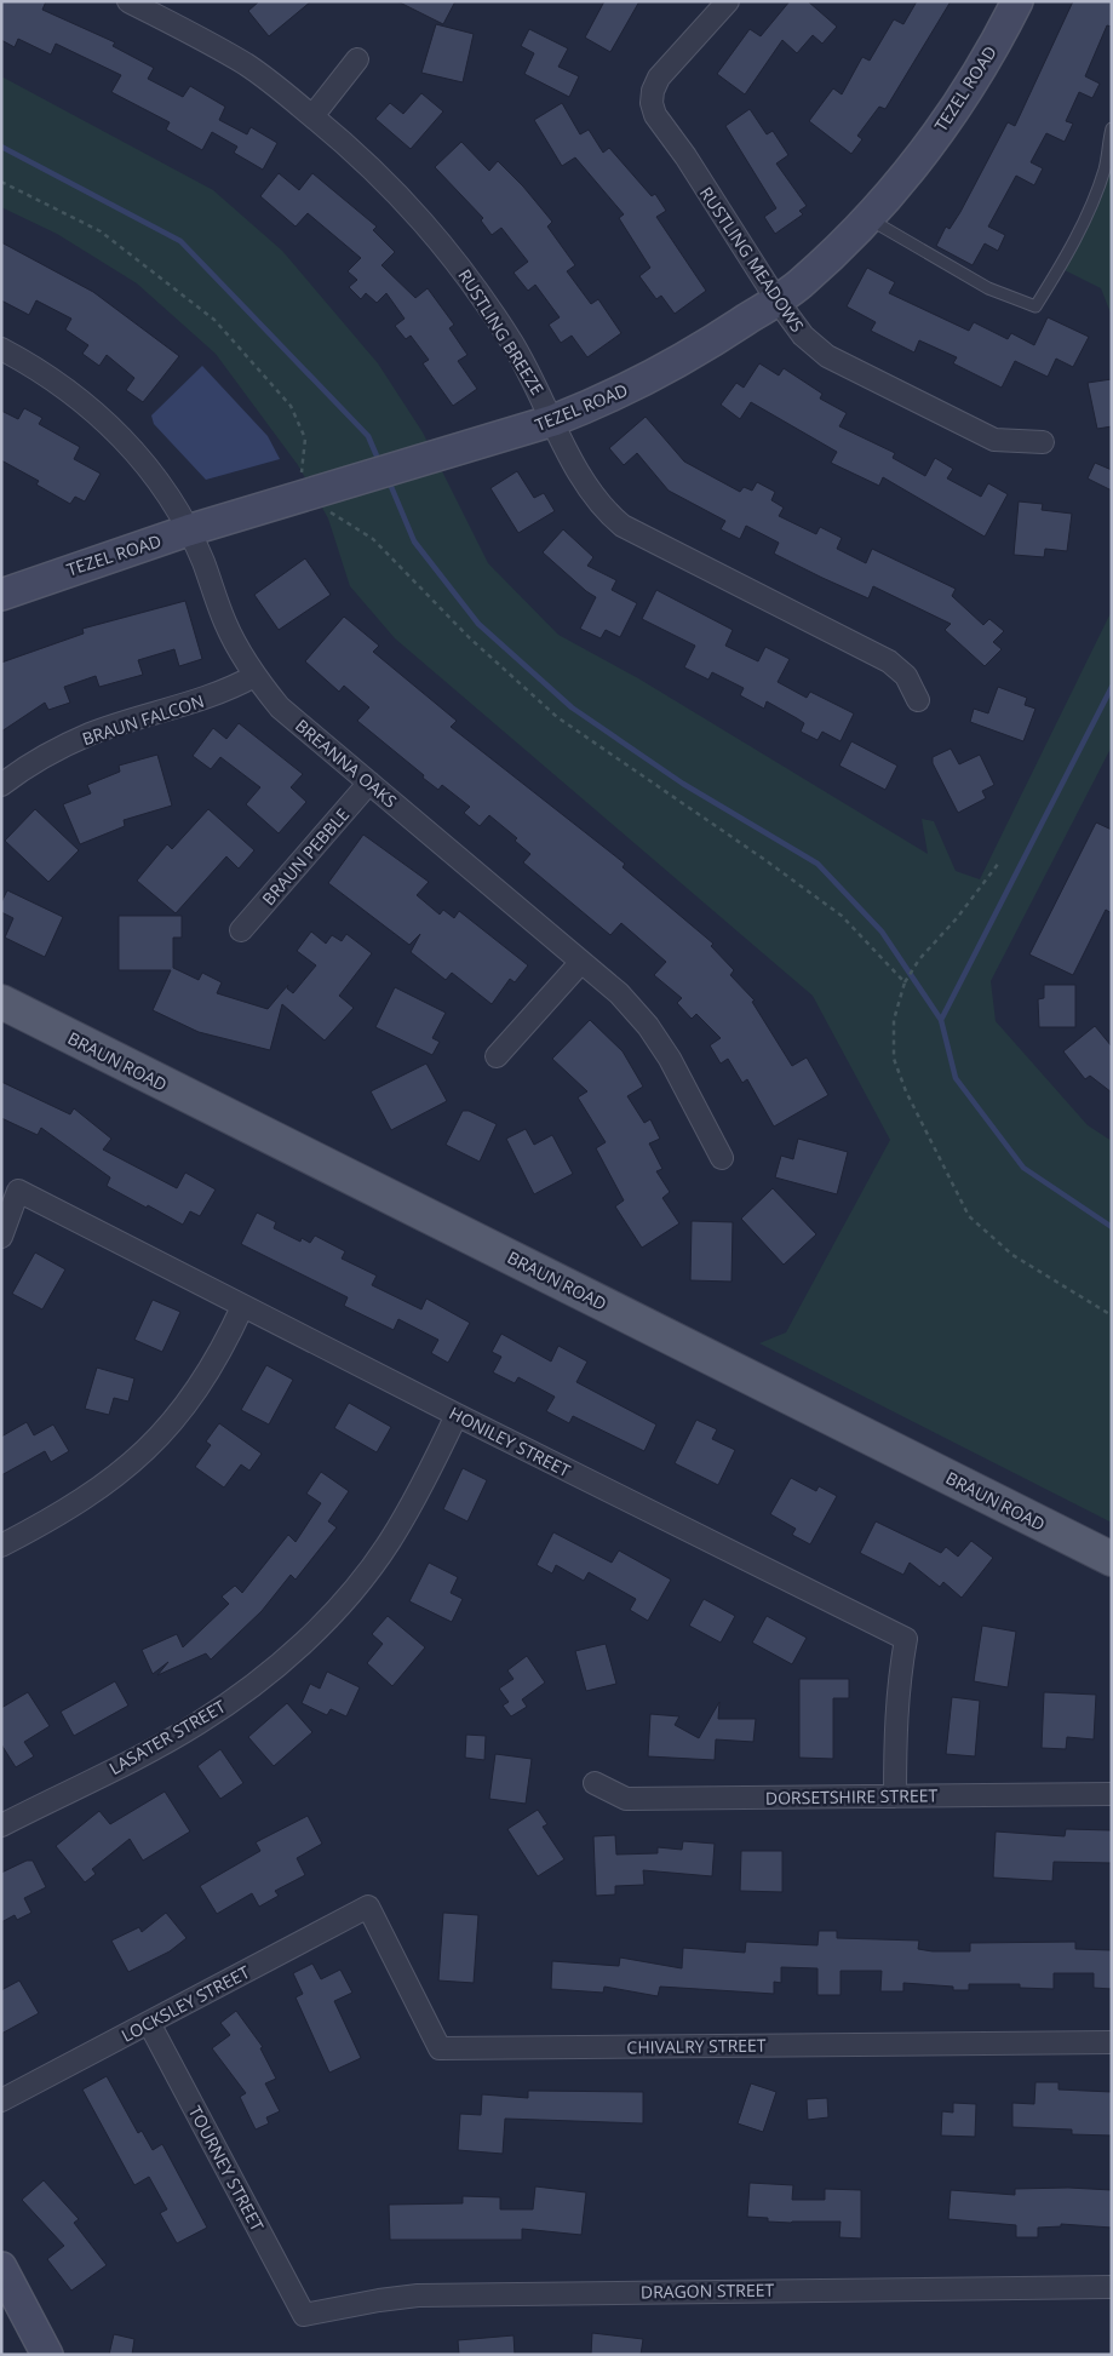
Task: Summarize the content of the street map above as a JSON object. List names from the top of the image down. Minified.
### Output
{"streets":{"main road":["TEZEL ROAD","BRAUN ROAD"],"street":["RUSTLING MEADOWS","RUSTLING BREEZE","BRAUN FALCON","BREANNA OAKS","BRAUN PEBBLE","HONILEY STREET","LASATER STREET","DORSETSHIRE STREET","LOCKSLEY STREET","CHIVALRY STREET","TOURNEY STREET","DRAGON STREET"]},"crossings":[["TEZEL ROAD","RUSTLING MEADOWS"],["TEZEL ROAD","RUSTLING BREEZE"],["TEZEL ROAD","BREANNA OAKS"],["BRAUN FALCON","BREANNA OAKS"],["BREANNA OAKS","BRAUN PEBBLE"],["HONILEY STREET","LASATER STREET"],["HONILEY STREET","DORSETSHIRE STREET"],["LOCKSLEY STREET","CHIVALRY STREET"],["LOCKSLEY STREET","TOURNEY STREET"],["TOURNEY STREET","DRAGON STREET"]]}
